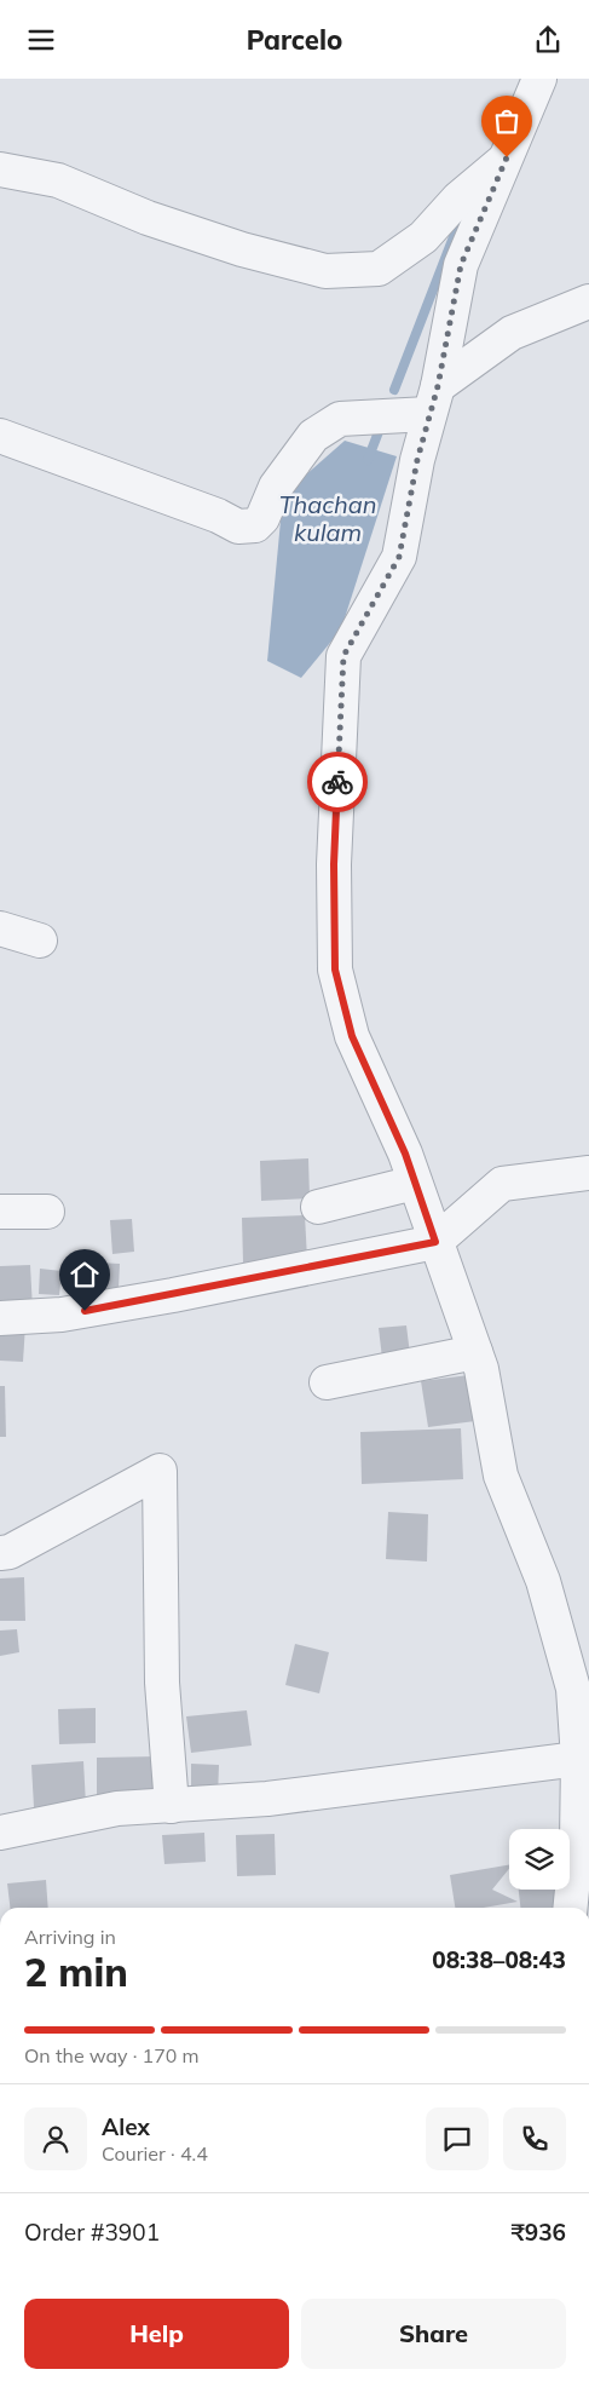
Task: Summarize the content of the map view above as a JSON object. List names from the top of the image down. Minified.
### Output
{"water":["Thachan kulam"],"page":{"header":"Parcelo","heading":["2 min","Arriving in","08:38–08:43"],"panel":["Alex","Courier · 4.4","Order #3901","₹936"],"bar":"On the way · 170 m","buttons":["Help","Share"]}}
